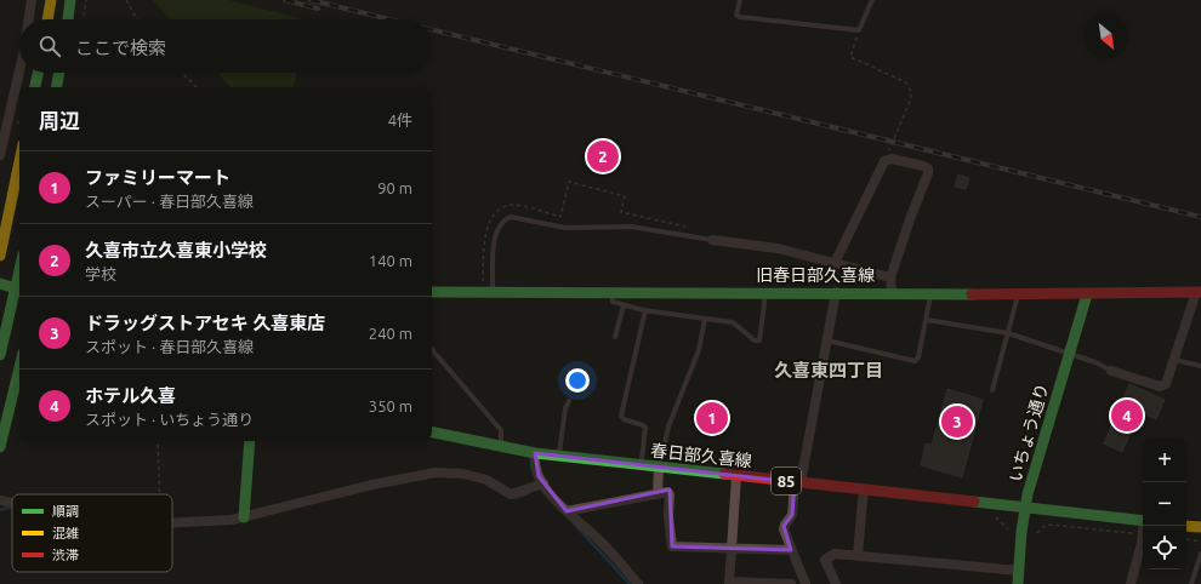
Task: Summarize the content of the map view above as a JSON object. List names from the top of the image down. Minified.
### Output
{"streets":{"main road":["旧春日部久喜線","いちょう通り","春日部久喜線","85"]},"crossings":[["旧春日部久喜線","いちょう通り"],["いちょう通り","春日部久喜線"]],"districts":["久喜東四丁目"],"legend":["順調","混雑","渋滞"],"north":"bottom right","page":{"search":"ここで検索","heading":["周辺","4件"],"pins":["2","4","1","3"],"list":[{"mark":"1","name":"ファミリーマート","note":"スーパー · 春日部久喜線","value":"90 m"},{"mark":"2","name":"久喜市立久喜東小学校","note":"学校","value":"140 m"},{"mark":"3","name":"ドラッグストアセキ 久喜東店","note":"スポット · 春日部久喜線","value":"240 m"},{"mark":"4","name":"ホテル久喜","note":"スポット · いちょう通り","value":"350 m"}],"map_buttons":["+","−"]}}
